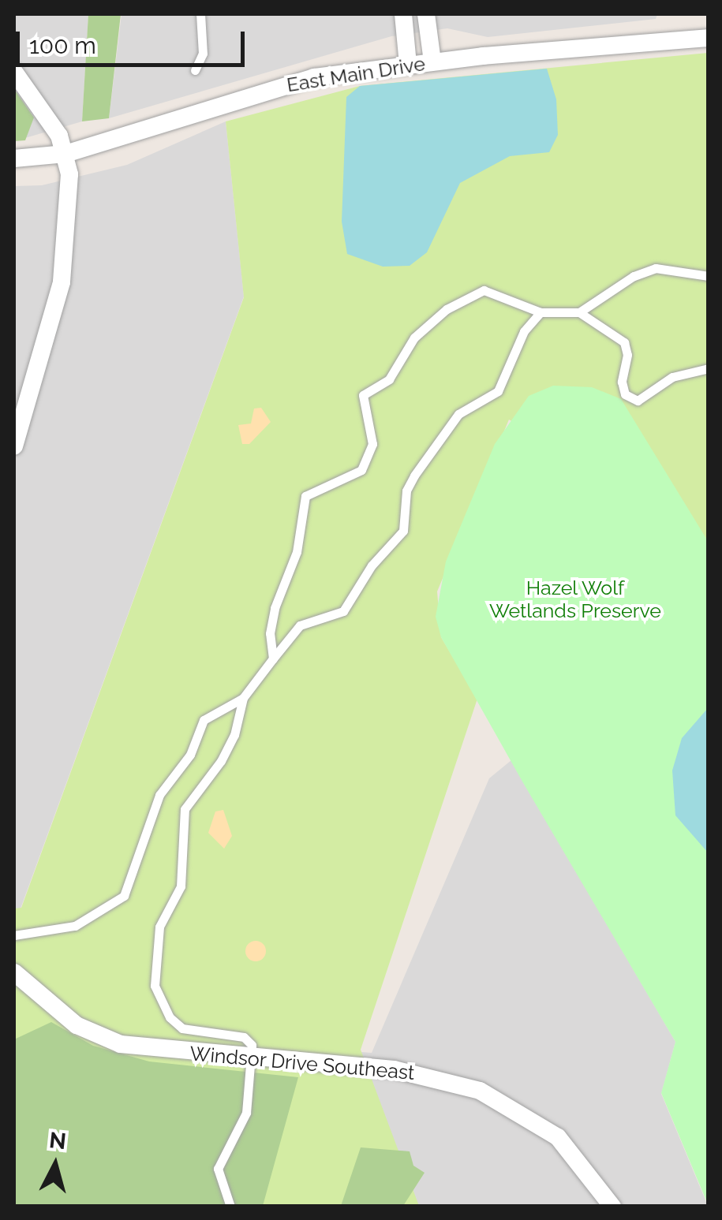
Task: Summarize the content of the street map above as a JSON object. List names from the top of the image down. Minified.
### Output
{"streets":{"street":["East Main Drive","Windsor Drive Southeast"]},"parks":["Hazel Wolf Wetlands Preserve"],"scale_bar":"100 m","north":"top"}
